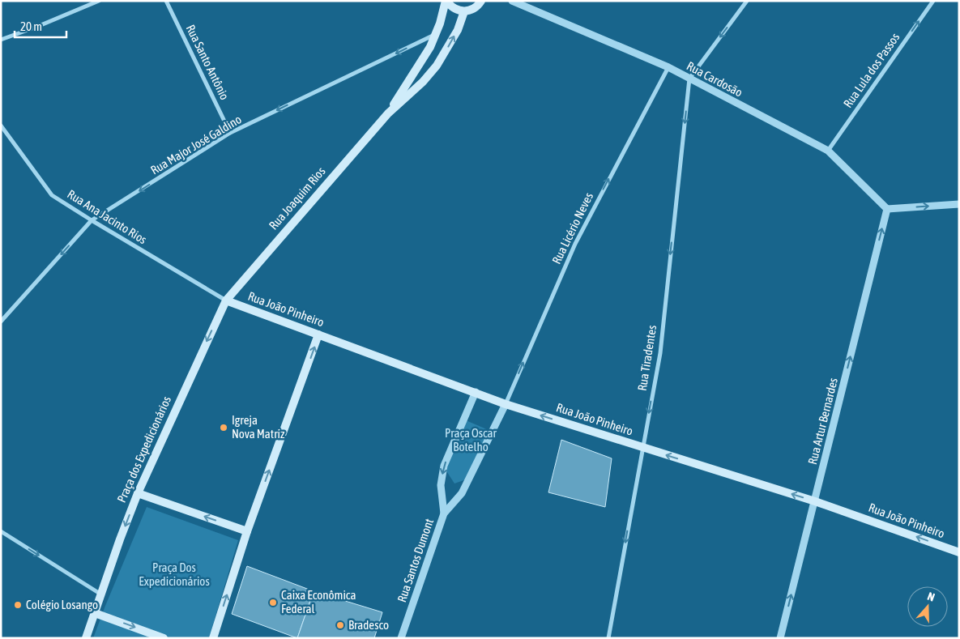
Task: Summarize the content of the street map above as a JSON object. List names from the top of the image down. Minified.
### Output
{"streets":{"main road":["Rua Joaquim Rios","Rua João Pinheiro","Praça dos Expedicionários"],"street":["Rua Santo Antônio","Rua Lula dos Passos","Rua Cardosão","Rua Major José Galdino","Rua Ana Jacinto Rios","Rua Licério Neves","Rua Tiradentes","Rua Artur Bernardes","Rua Santos Dumont"]},"crossings":[["Rua Santo Antônio","Rua Major José Galdino"],["Rua Lula dos Passos","Rua Cardosão"],["Rua Cardosão","Rua Licério Neves"],["Rua Cardosão","Rua Tiradentes"],["Rua Cardosão","Rua Artur Bernardes"],["Rua Major José Galdino","Rua Joaquim Rios"],["Rua Major José Galdino","Rua Ana Jacinto Rios"],["Rua Joaquim Rios","Rua Ana Jacinto Rios"],["Rua Joaquim Rios","Rua João Pinheiro"],["Rua Joaquim Rios","Praça dos Expedicionários"],["Rua Ana Jacinto Rios","Rua João Pinheiro"],["Rua Ana Jacinto Rios","Praça dos Expedicionários"],["Rua Licério Neves","Rua João Pinheiro"],["Rua Licério Neves","Rua Santos Dumont"],["Rua João Pinheiro","Rua Tiradentes"],["Rua João Pinheiro","Rua Artur Bernardes"],["Rua João Pinheiro","Praça dos Expedicionários"],["Rua João Pinheiro","Rua Santos Dumont"]],"one_way":["Rua Lula dos Passos","Rua Major José Galdino","Rua Licério Neves","Rua João Pinheiro","Rua Tiradentes","Rua Artur Bernardes","Praça dos Expedicionários"],"parks":["Praça Oscar Botelho","Praça Dos Expedicionários"],"places":["Igreja Nova Matriz","Caixa Econômica Federal","Colégio Losango","Bradesco"],"scale_bar":"20 m","north":"top"}
